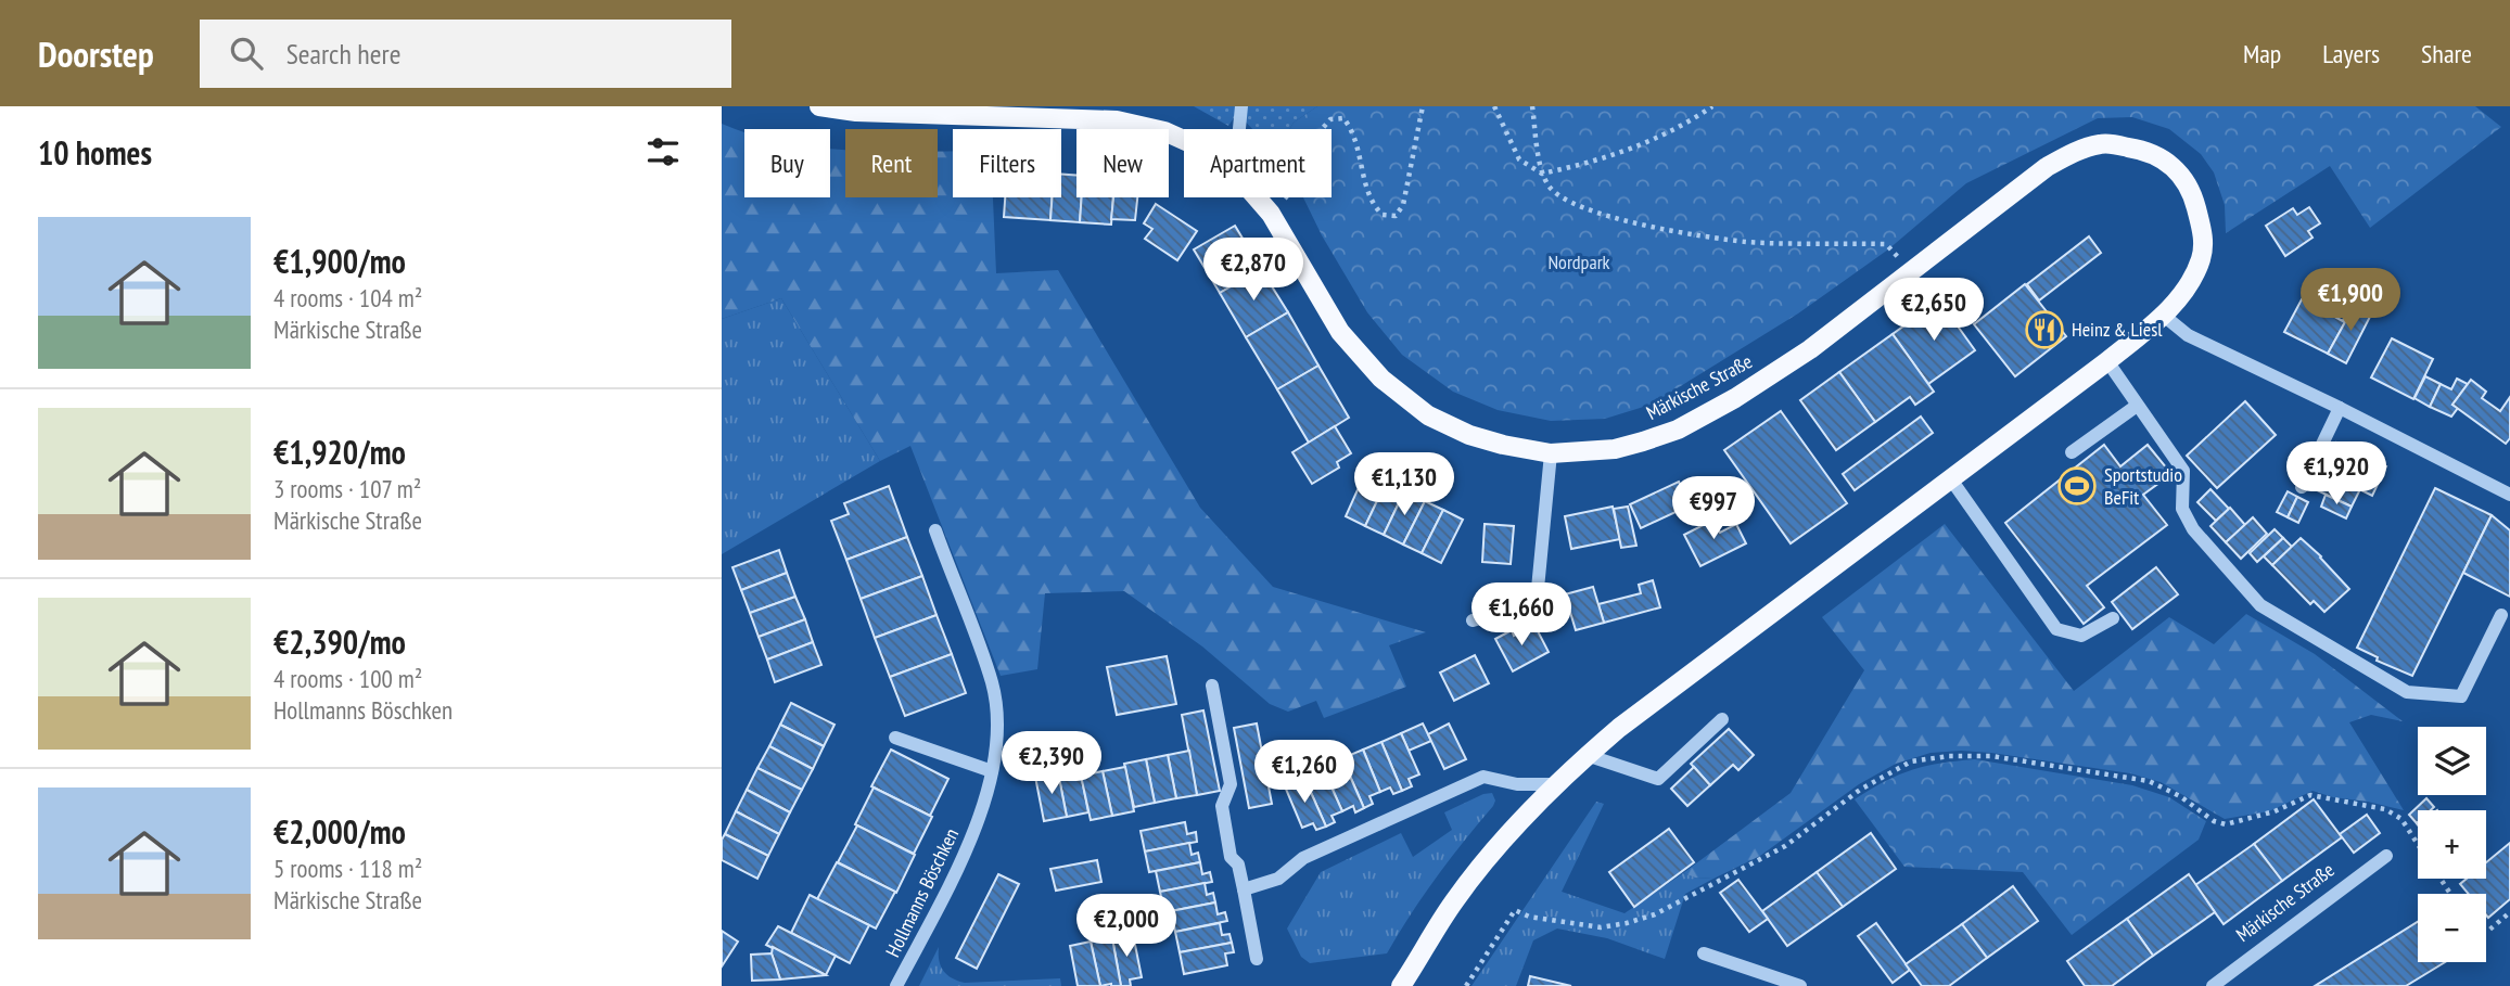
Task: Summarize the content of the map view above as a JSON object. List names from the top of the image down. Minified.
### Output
{"streets":{"main road":["Märkische Straße"],"street":["Hollmanns Böschken"]},"parks":["Nordpark"],"places":{"restaurant":["Heinz & Liesl"],"sports":["Sportstudio BeFit"]},"page":{"header":"Doorstep","search":"Search here","nav":["Map","Layers","Share"],"heading":"10 homes","chip":["Buy","Rent","Filters","New","Apartment"],"list":[{"name":"€1,900/mo","note":"4 rooms · 104 m² · Märkische Straße"},{"name":"€1,920/mo","note":"3 rooms · 107 m² · Märkische Straße"},{"name":"€2,390/mo","note":"4 rooms · 100 m² · Hollmanns Böschken"},{"name":"€2,000/mo","note":"5 rooms · 118 m² · Märkische Straße"}],"price":["€2,870","€1,900","€2,650","€1,920","€1,130","€997","€1,660","€2,390","€1,260","€2,000"],"map_buttons":["+","−"]}}
